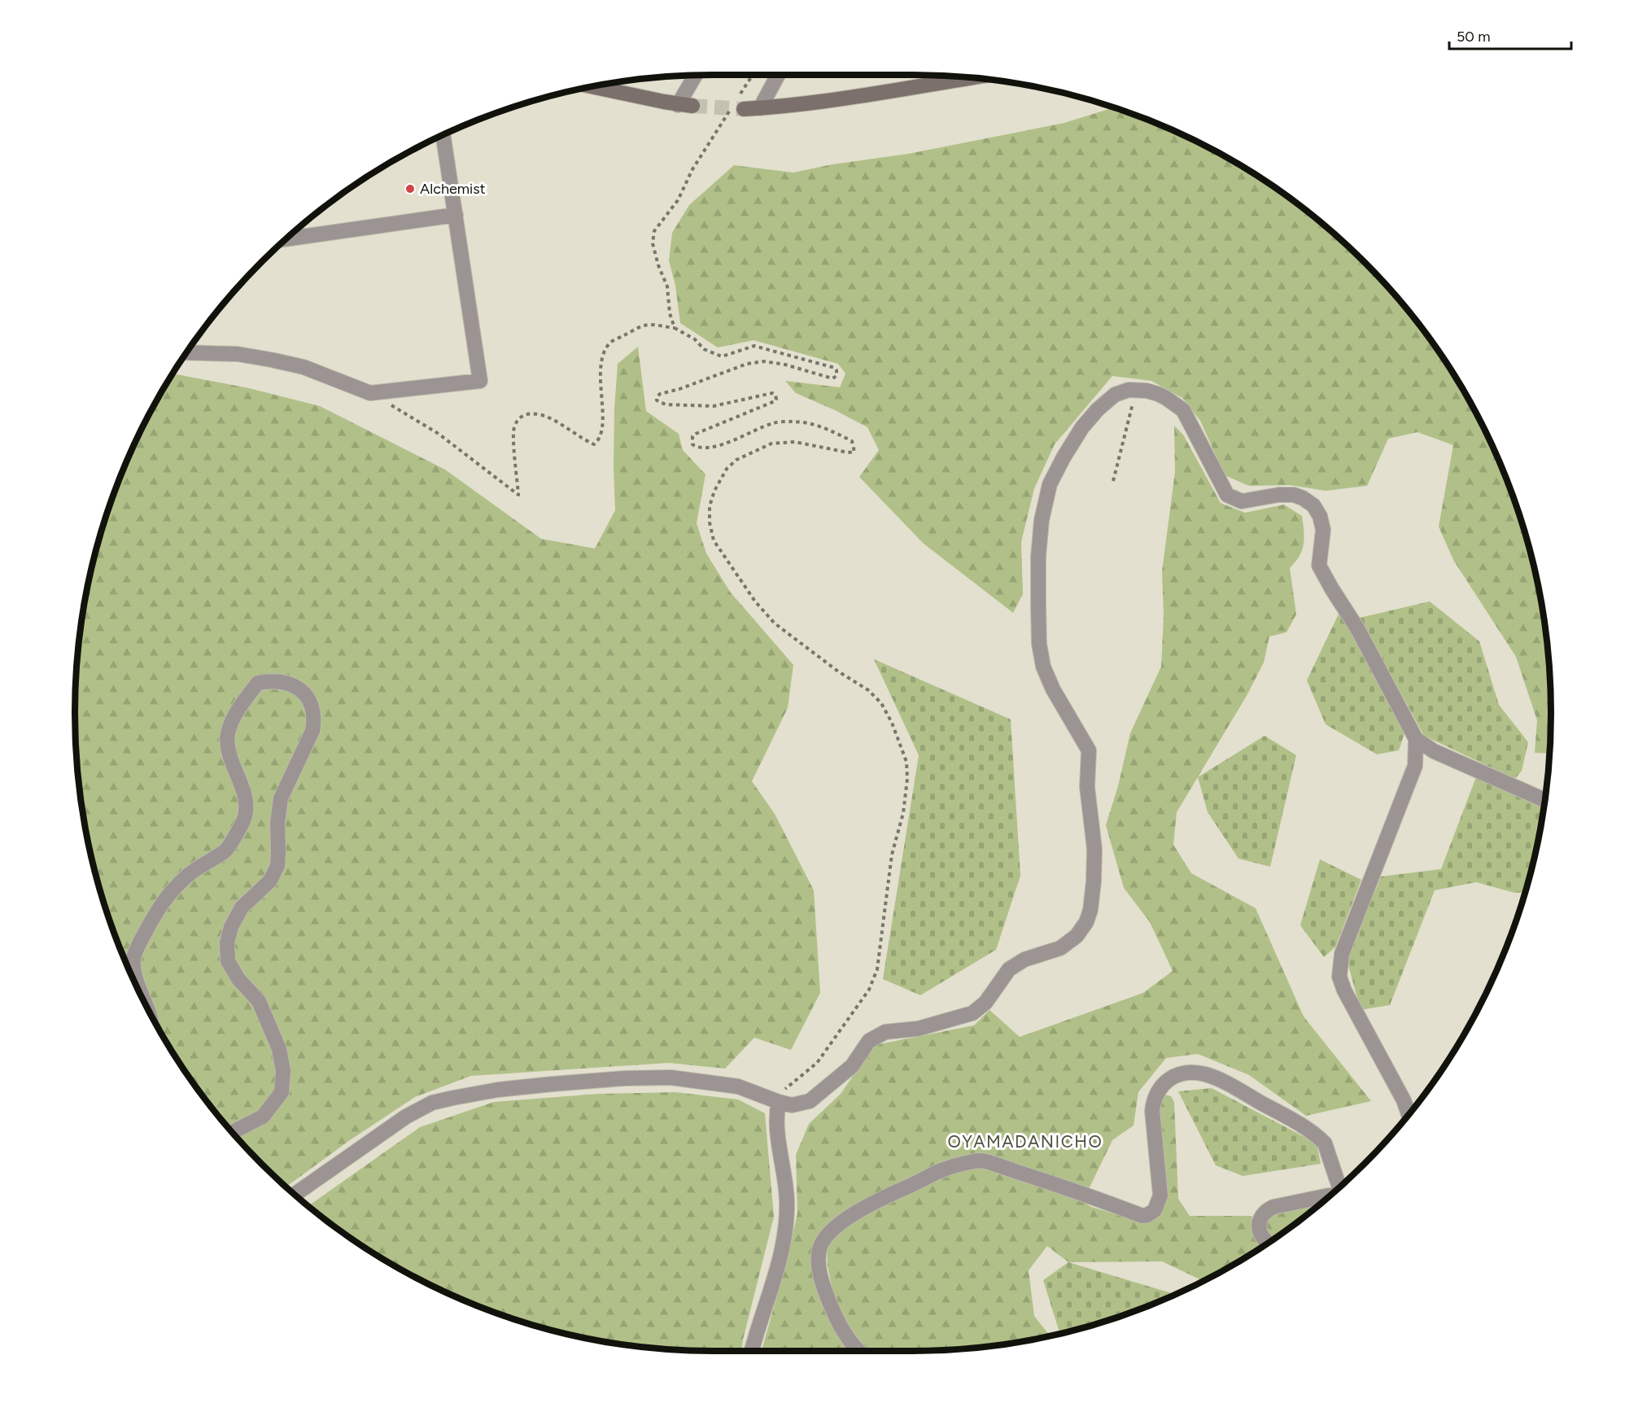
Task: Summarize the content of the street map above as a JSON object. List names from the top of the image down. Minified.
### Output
{"districts":["OYAMADANICHO"],"places":["Alchemist"],"scale_bar":"50 m"}
